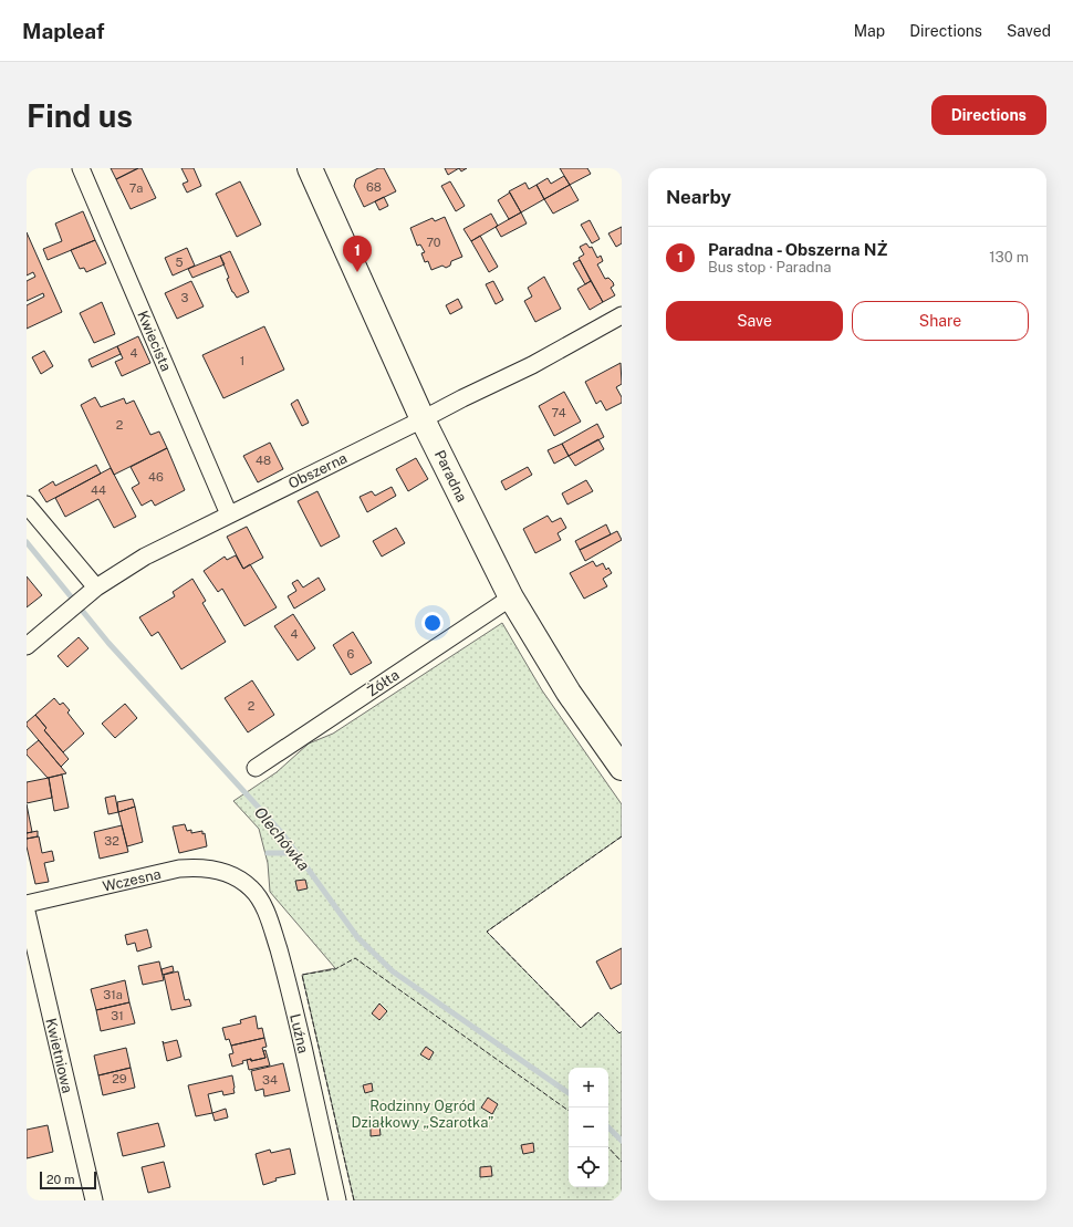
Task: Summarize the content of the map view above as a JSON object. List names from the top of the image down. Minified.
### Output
{"streets":{"street":["Kwiecista","Obszerna","Paradna","Żółta","Wczesna","Luźna","Kwietniowa"]},"crossings":[["Kwiecista","Obszerna"],["Obszerna","Paradna"],["Paradna","Żółta"],["Wczesna","Luźna"]],"water":["Olechówka"],"parks":["Rodzinny Ogród Działkowy „Szarotka”"],"house_numbers":["68","7a","70","5","3","4","1","74","2","48","46","44","4","6","2","32","31a","31","29","34"],"scale_bar":"20 m","page":{"header":"Mapleaf","nav":["Map","Directions","Saved"],"buttons":["Directions",["Save","Share"]],"title":"Find us","heading":"Nearby","list":[{"mark":"1","name":"Paradna - Obszerna NŻ","note":"Bus stop · Paradna","value":"130 m"}],"pins":"1","map_buttons":["+","−"],"scale":"20 m"}}
